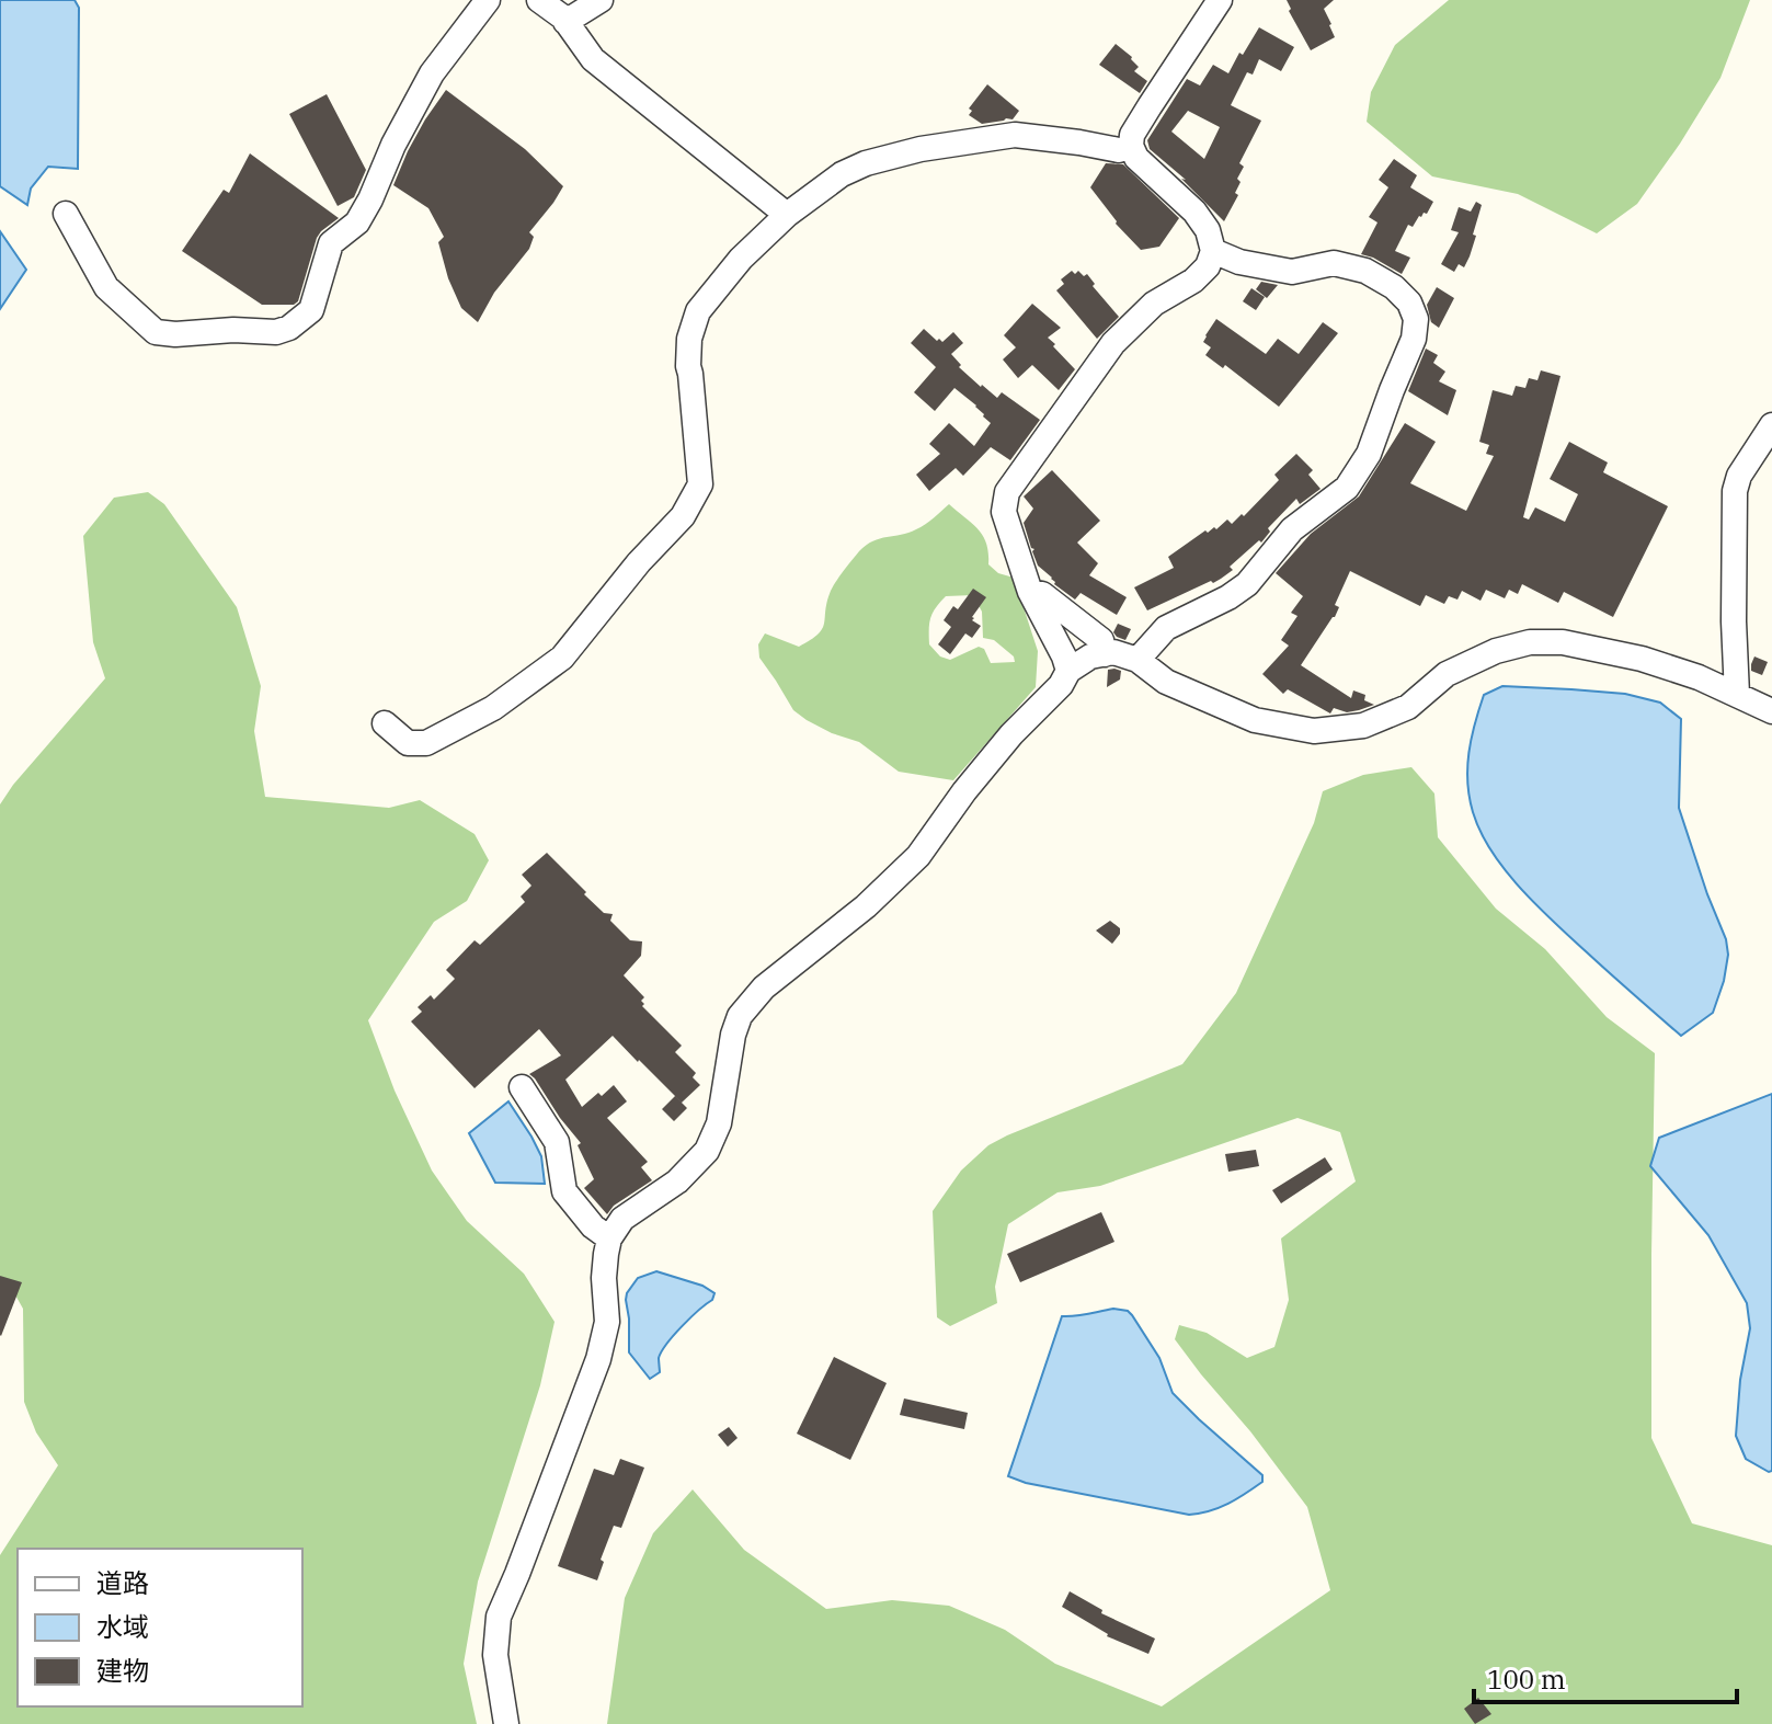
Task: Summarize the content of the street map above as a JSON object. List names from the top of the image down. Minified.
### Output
{"legend":["道路","水域","建物"],"scale_bar":"100 m"}
